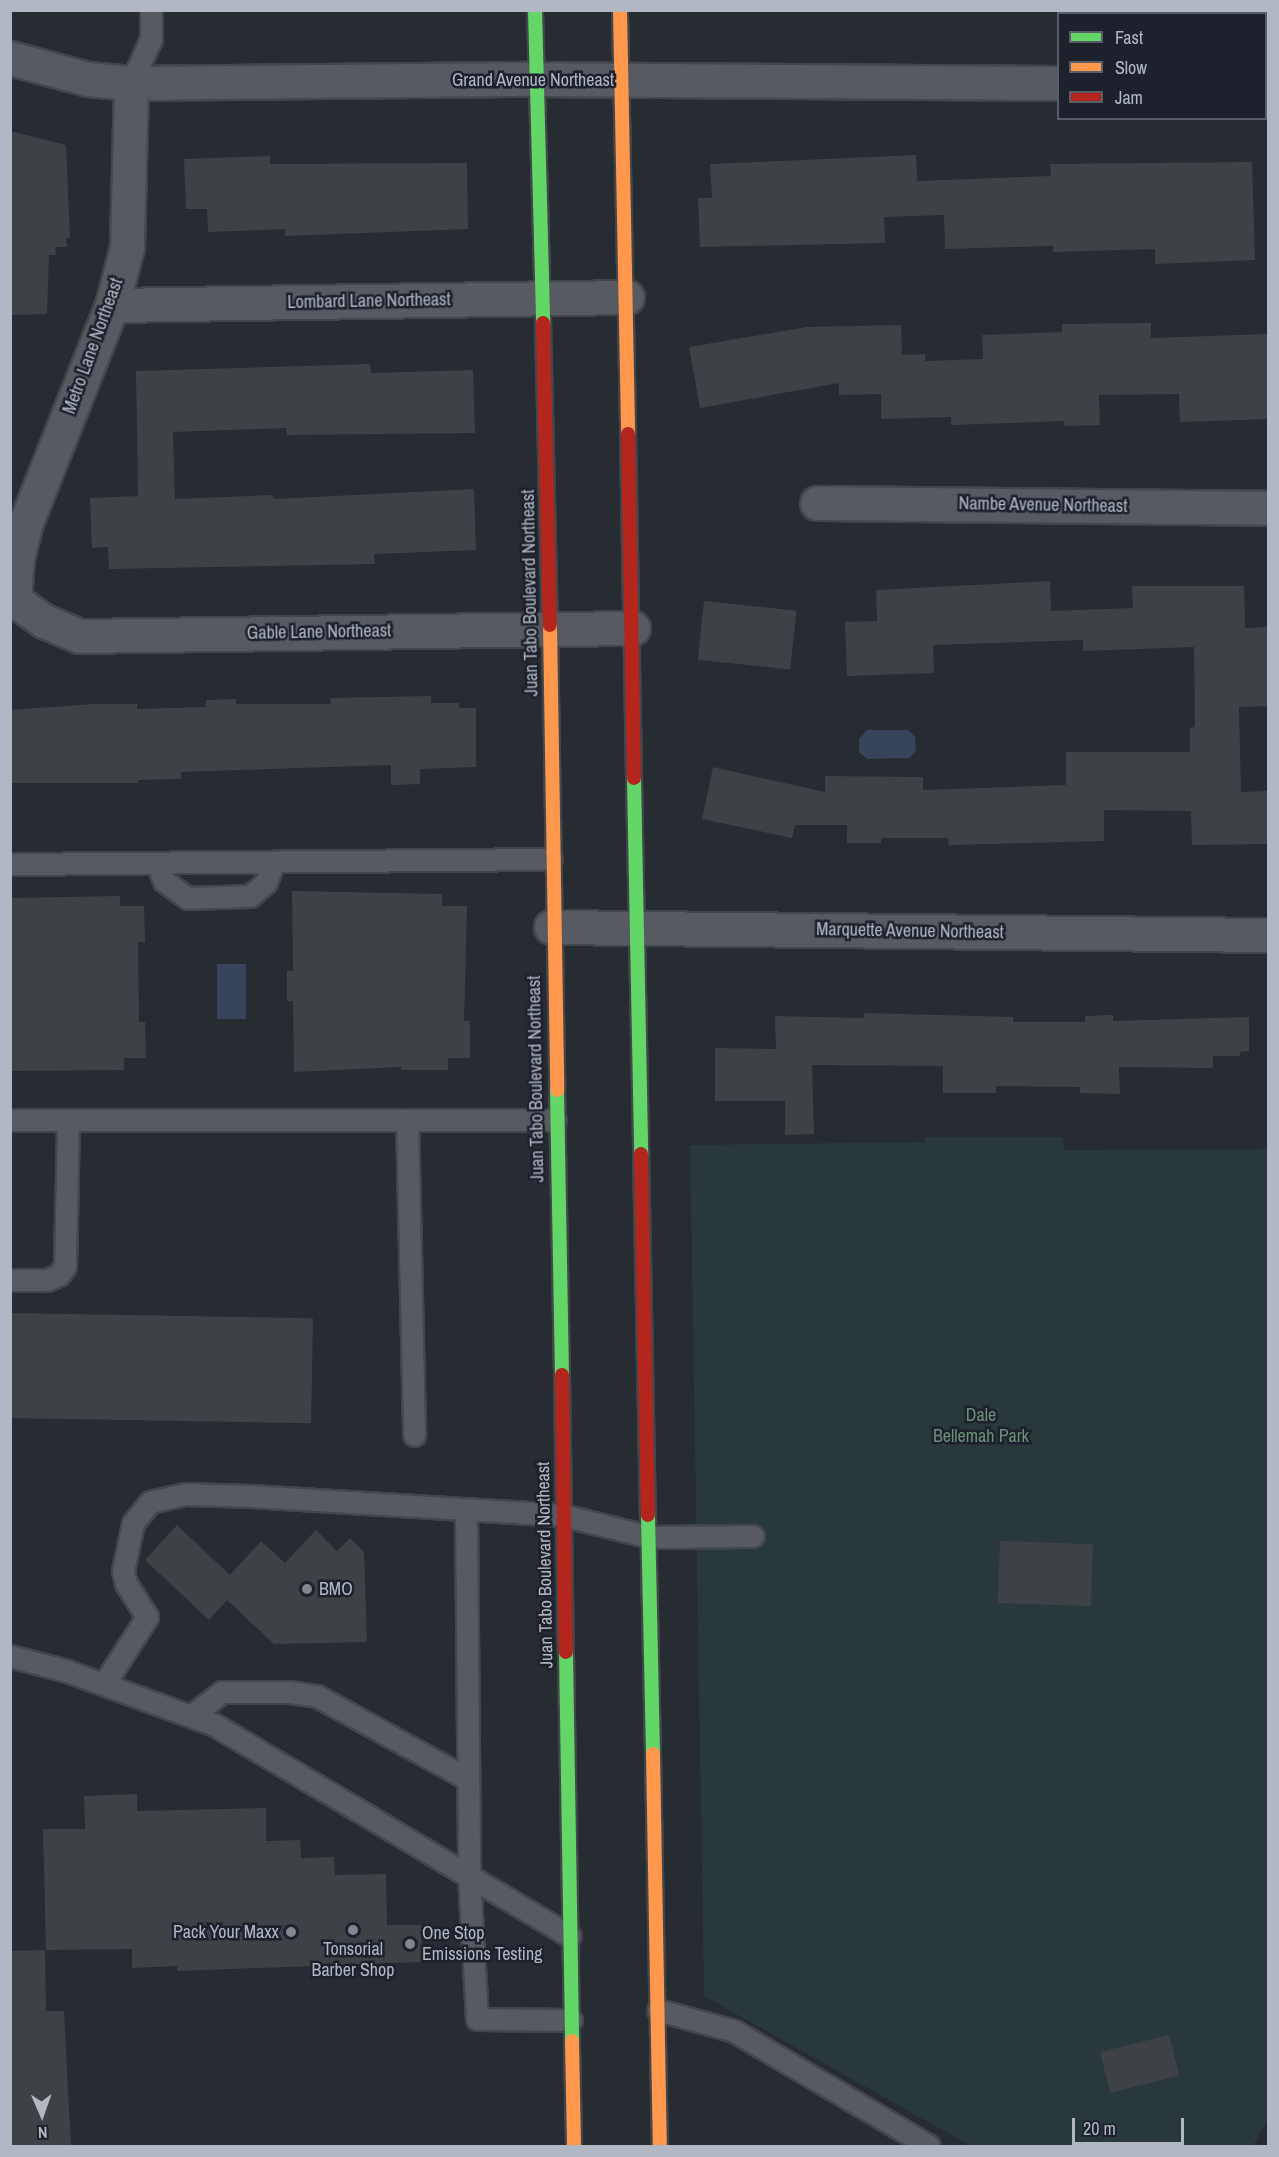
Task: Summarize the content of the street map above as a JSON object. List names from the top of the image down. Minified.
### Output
{"streets":{"main road":["Juan Tabo Boulevard Northeast"],"street":["Grand Avenue Northeast","Lombard Lane Northeast","Metro Lane Northeast","Nambe Avenue Northeast","Gable Lane Northeast","Marquette Avenue Northeast"]},"crossings":[["Grand Avenue Northeast","Metro Lane Northeast"],["Grand Avenue Northeast","Juan Tabo Boulevard Northeast"],["Lombard Lane Northeast","Metro Lane Northeast"],["Lombard Lane Northeast","Juan Tabo Boulevard Northeast"],["Metro Lane Northeast","Gable Lane Northeast"],["Juan Tabo Boulevard Northeast","Gable Lane Northeast"],["Juan Tabo Boulevard Northeast","Marquette Avenue Northeast"]],"parks":["Dale Bellemah Park"],"places":["BMO","Tonsorial Barber Shop","Pack Your Maxx","One Stop Emissions Testing"],"legend":["Fast","Slow","Jam"],"scale_bar":"20 m","north":"bottom"}
